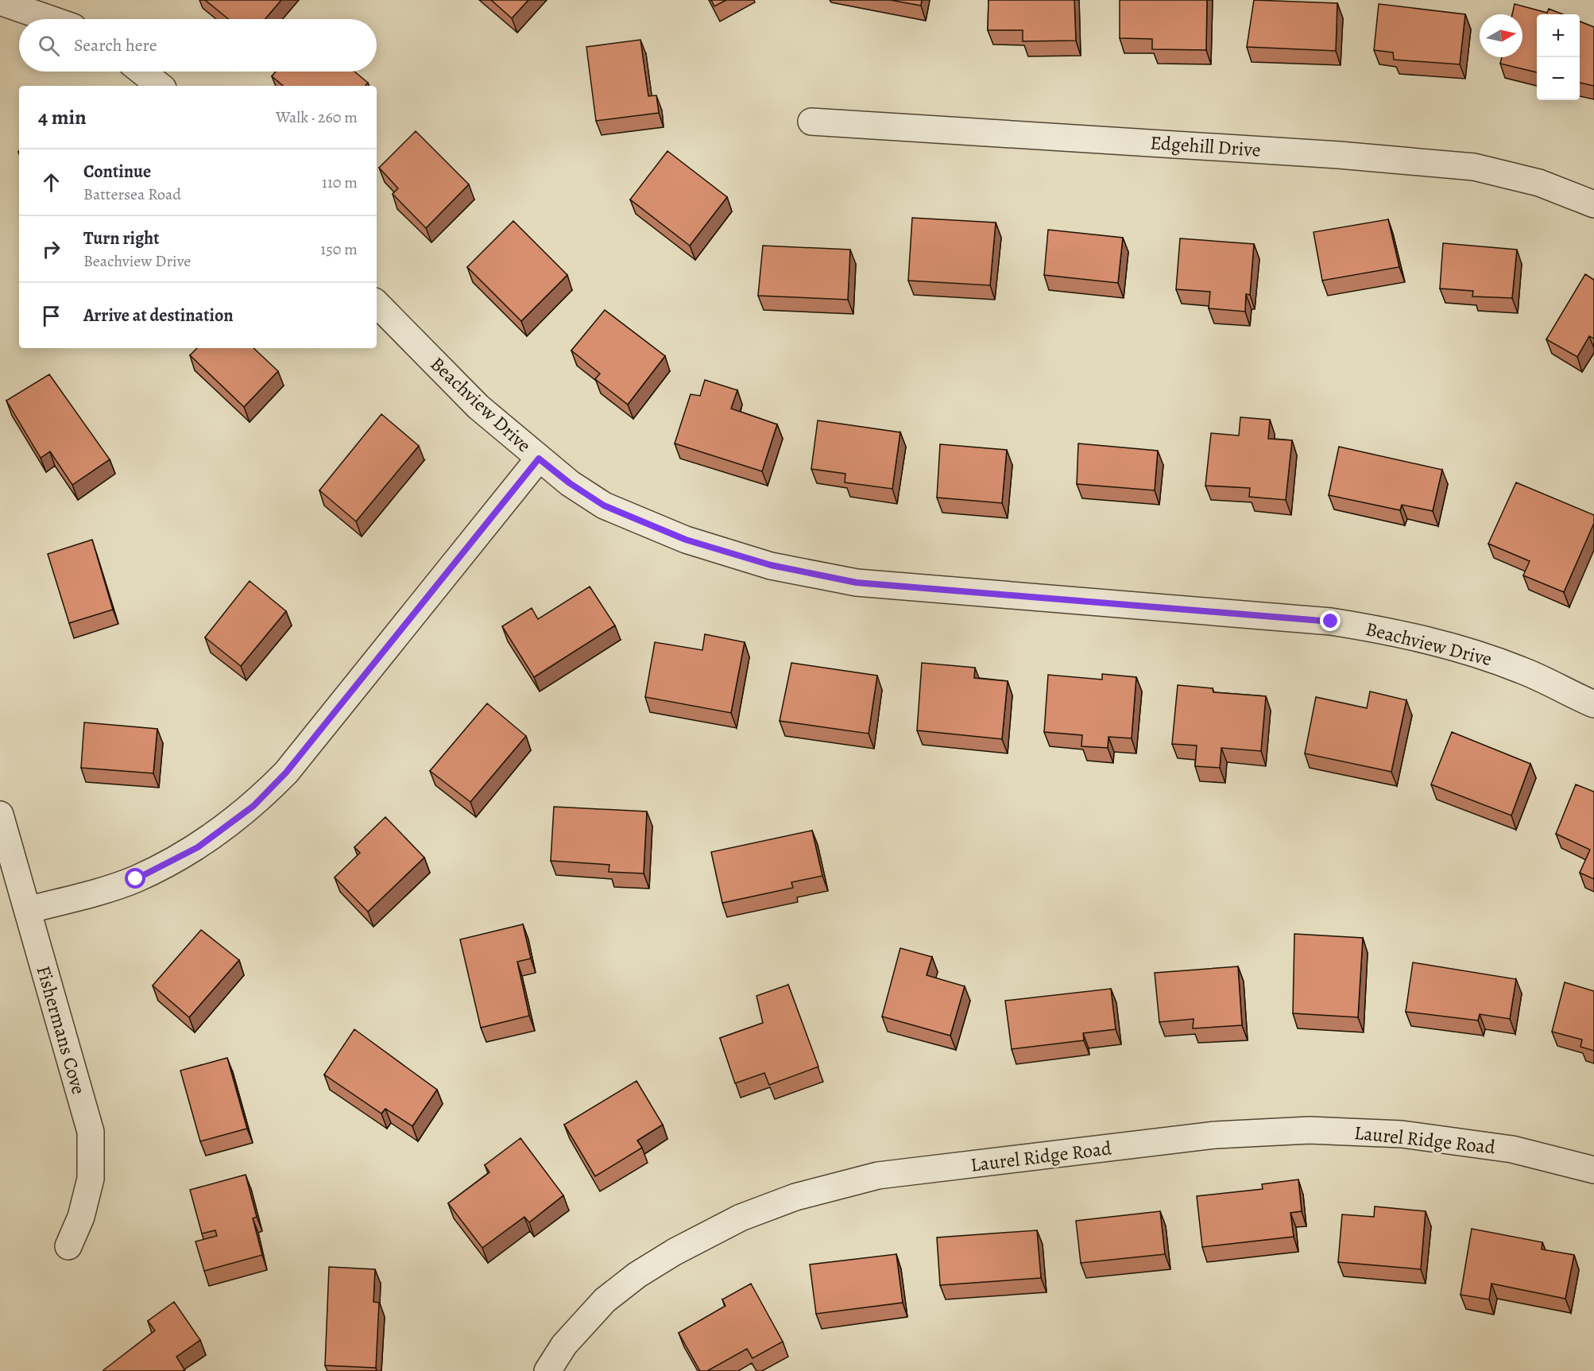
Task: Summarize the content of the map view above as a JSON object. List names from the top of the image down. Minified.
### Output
{"streets":{"street":["Edgehill Drive","Beachview Drive","Fishermans Cove","Laurel Ridge Road"]},"north":"right","page":{"map_buttons":["+","−"],"search":"Search here","heading":["4 min","Walk · 260 m"],"list":[["Continue","Battersea Road","110 m"],["Turn right","Beachview Drive","150 m"],"Arrive at destination"]}}
